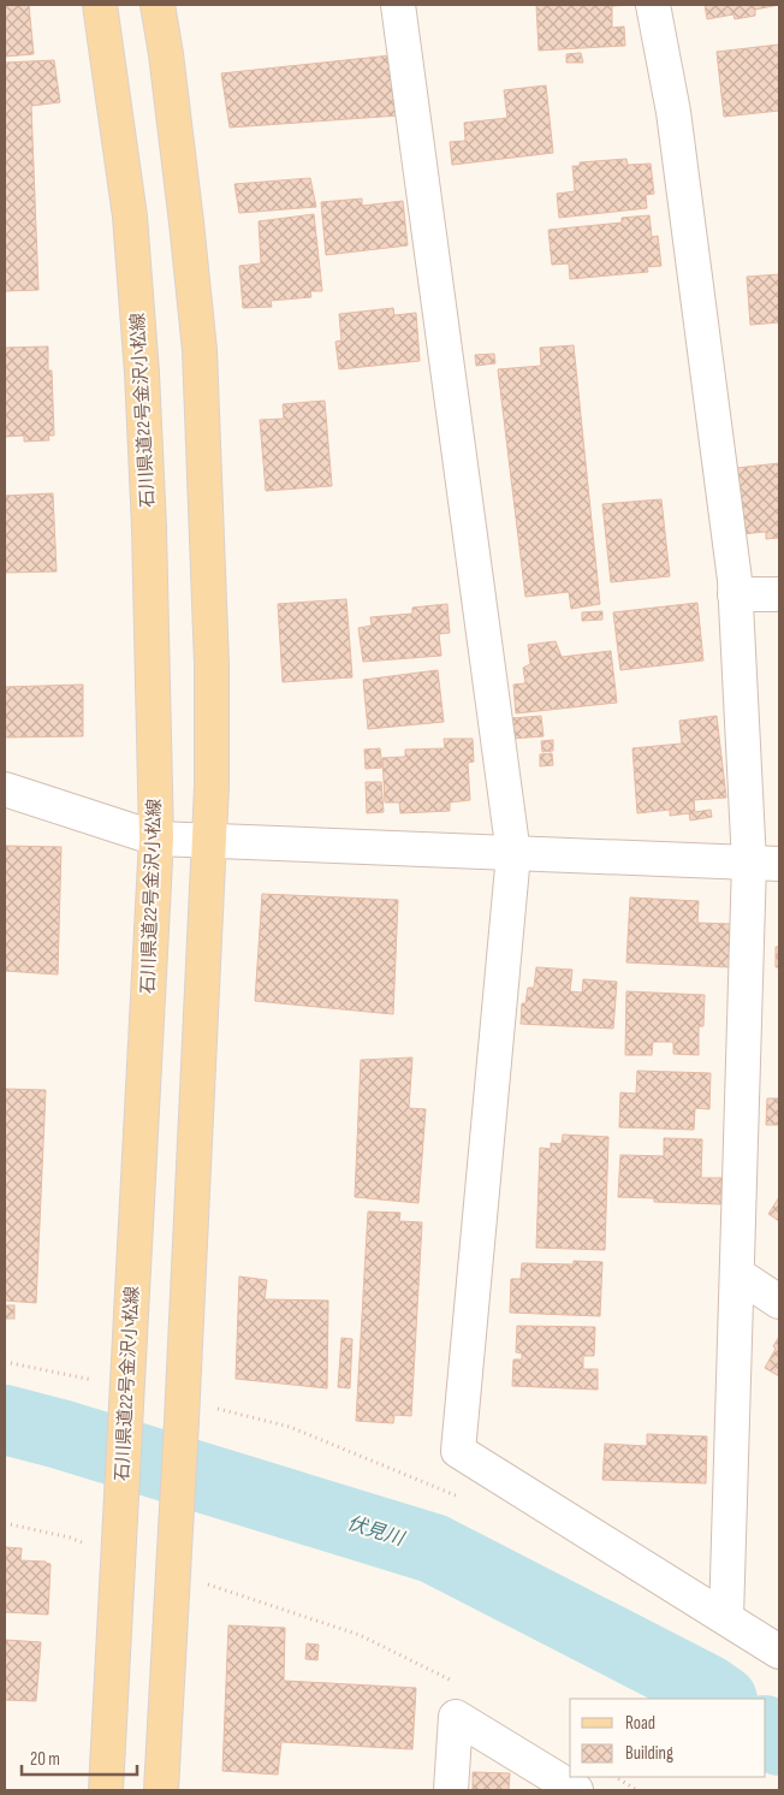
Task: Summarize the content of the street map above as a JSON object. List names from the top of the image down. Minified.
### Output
{"streets":{"main road":["石川県道22号金沢小松線"]},"water":["伏見川"],"legend":["Road","Building"],"scale_bar":"20 m"}
